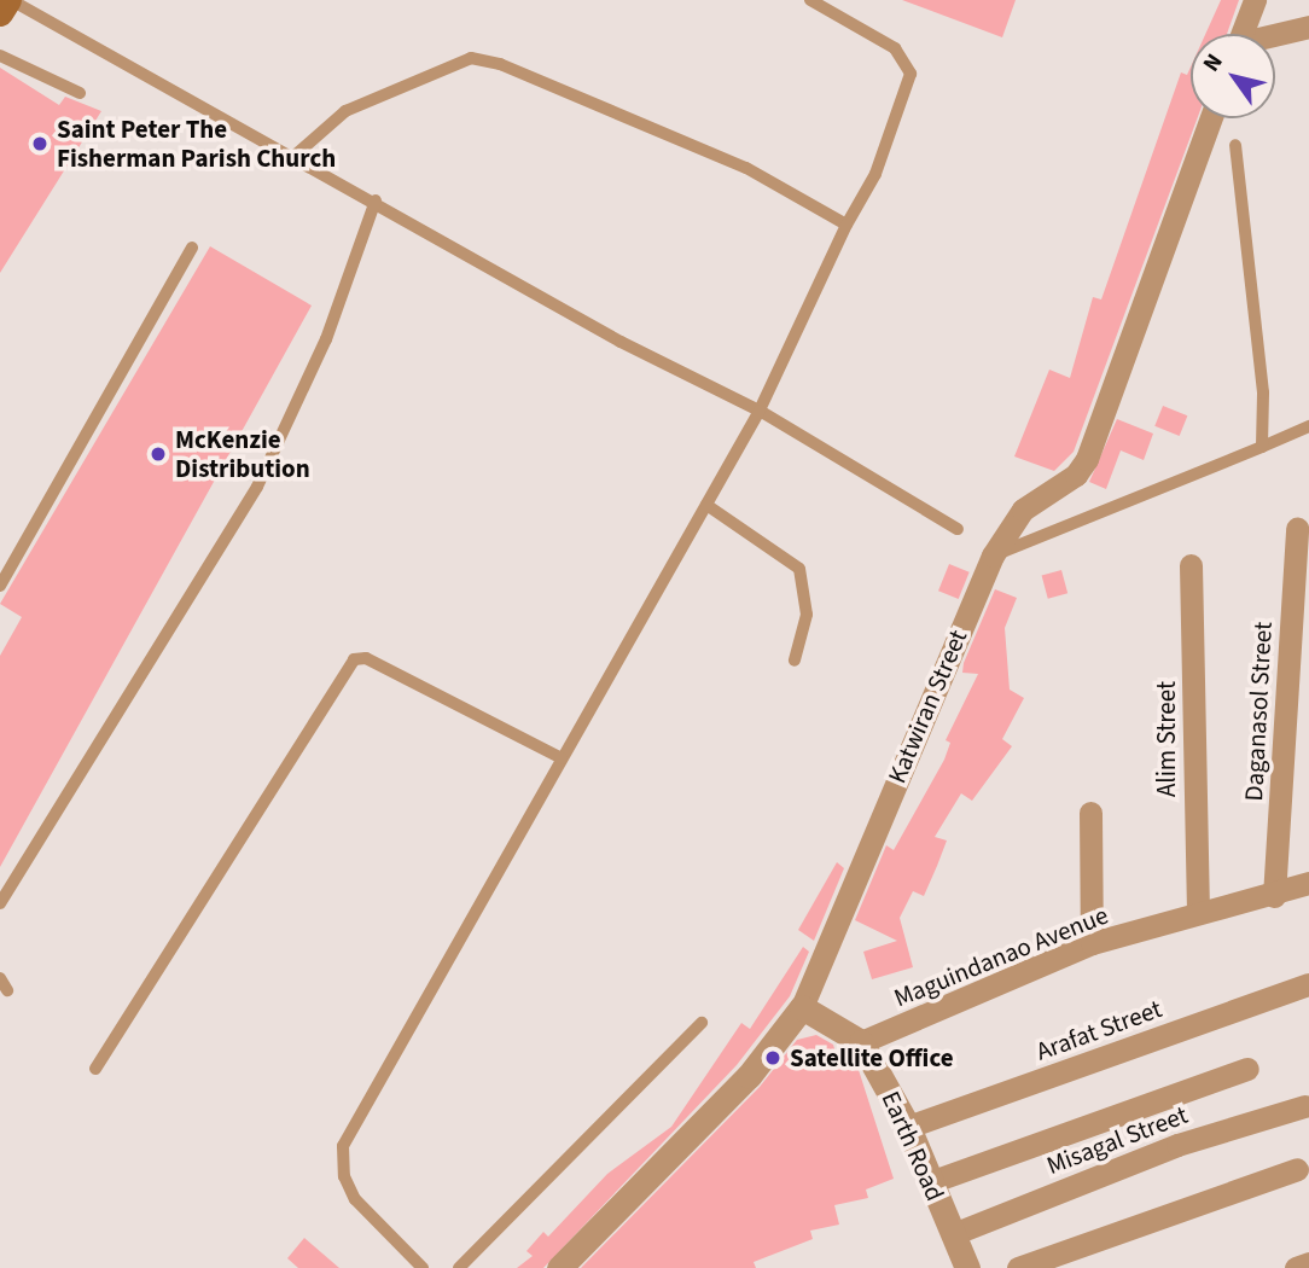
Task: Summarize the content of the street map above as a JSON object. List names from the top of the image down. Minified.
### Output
{"streets":{"street":["Katwiran Street","Daganasol Street","Alim Street","Maguindanao Avenue","Arafat Street","Misagal Street","Earth Road"]},"crossings":[["Daganasol Street","Maguindanao Avenue"],["Alim Street","Maguindanao Avenue"],["Maguindanao Avenue","Earth Road"],["Arafat Street","Earth Road"],["Misagal Street","Earth Road"]],"places":["Saint Peter The Fisherman Parish Church","McKenzie Distribution","Satellite Office"],"north":"top left"}
